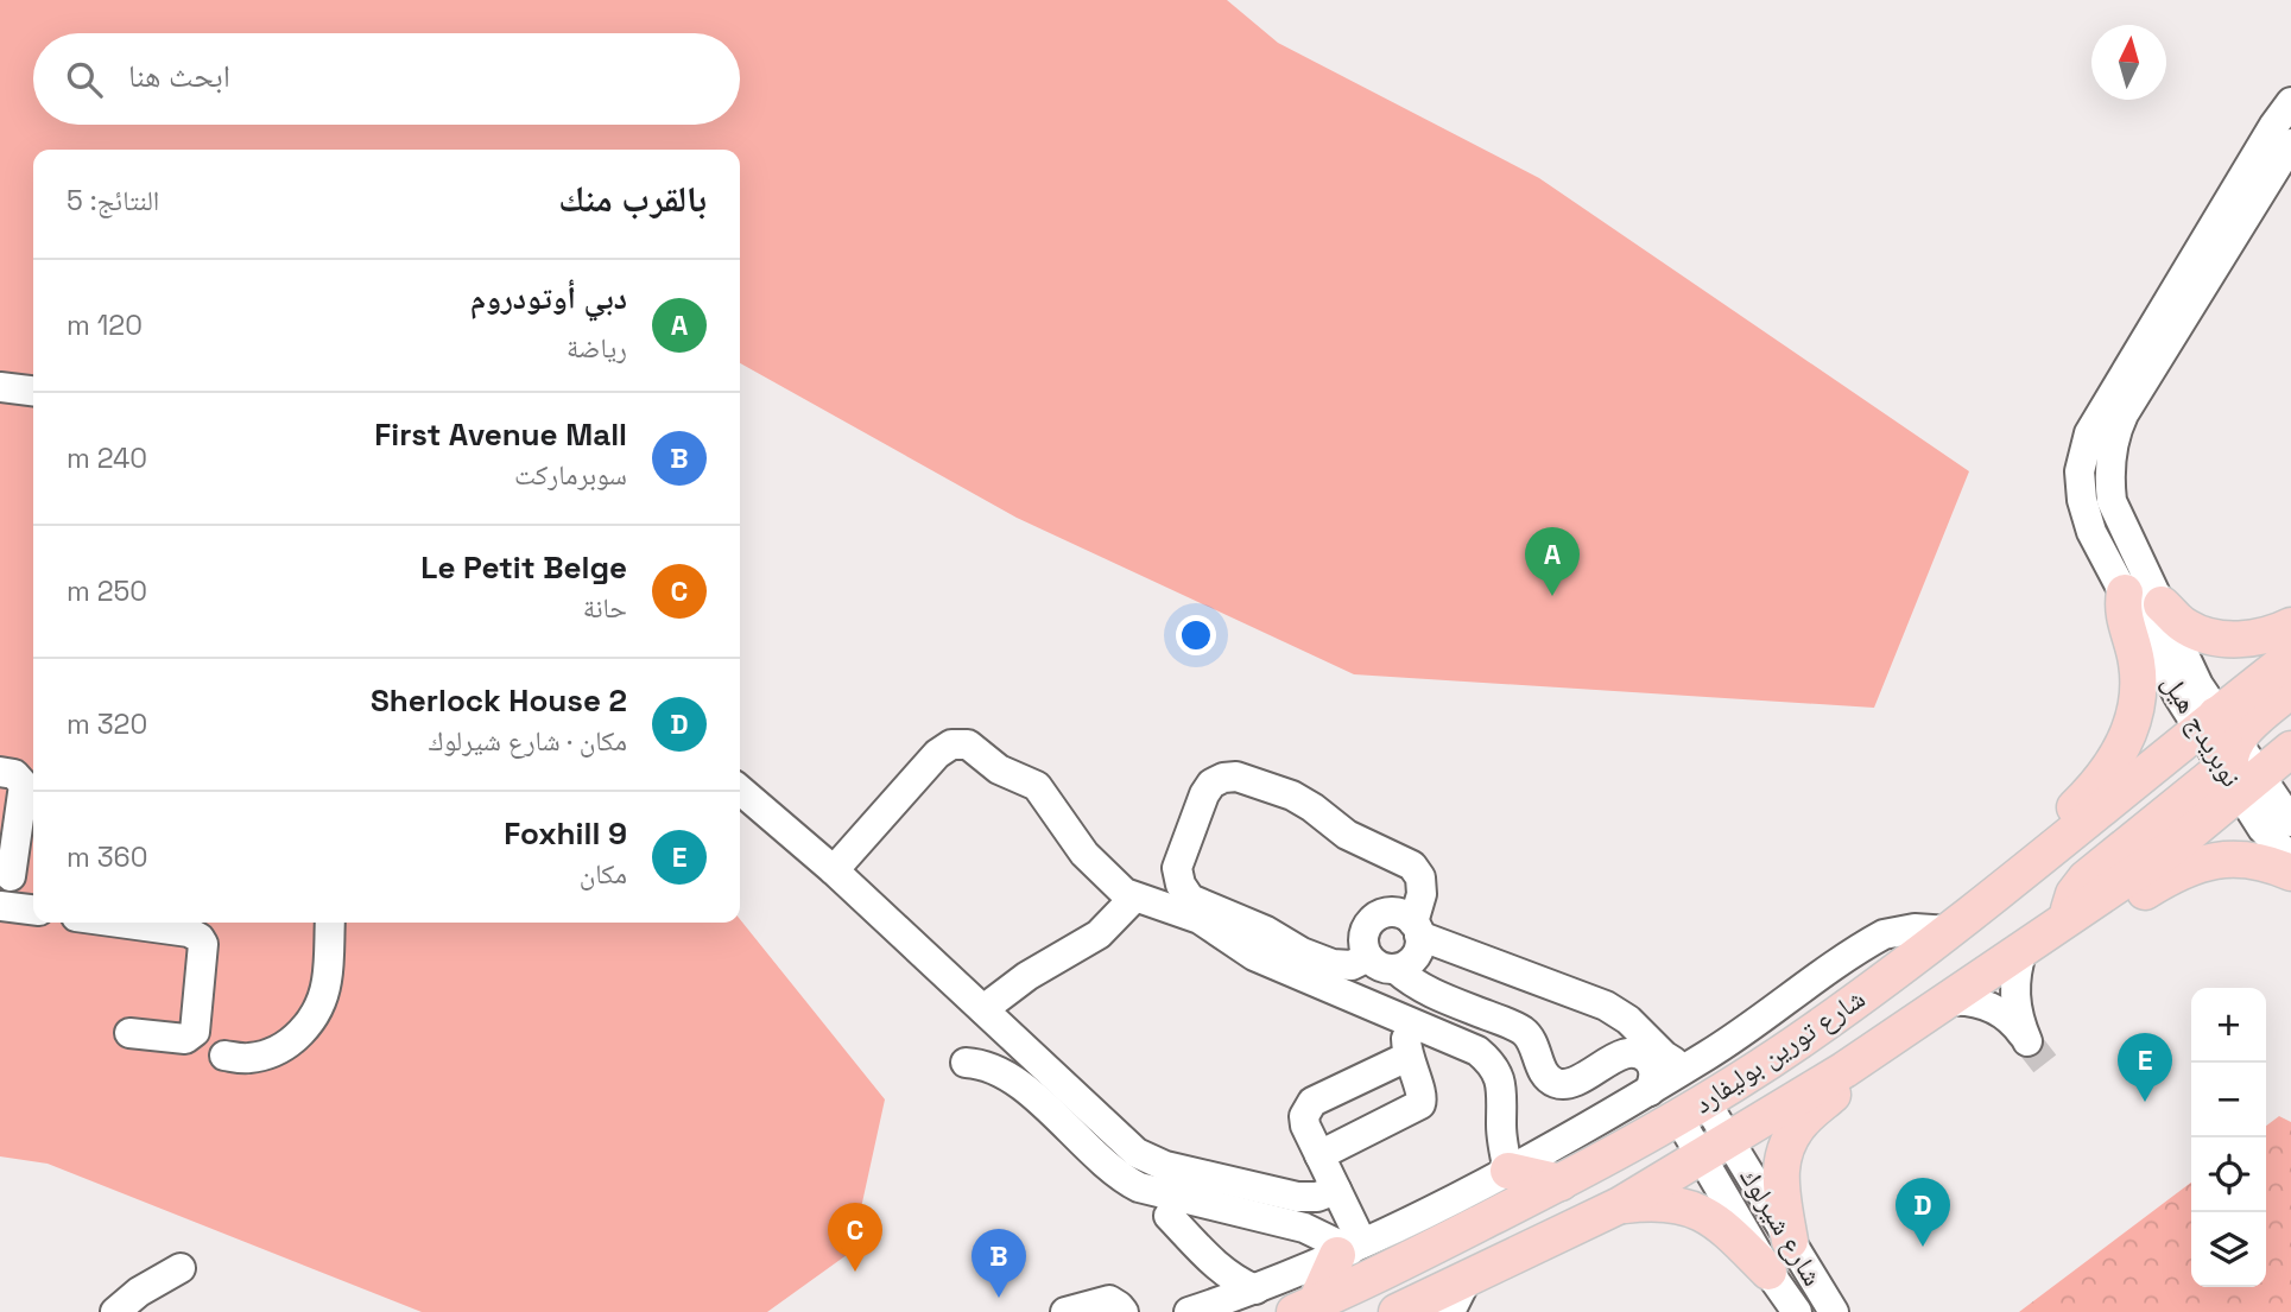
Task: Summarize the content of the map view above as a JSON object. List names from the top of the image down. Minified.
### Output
{"streets":{"main road":["شارع تورين بوليفارد"],"street":["نوبريدج هيل","شارع شيرلوك"]},"crossings":[["نوبريدج هيل","شارع تورين بوليفارد"],["شارع تورين بوليفارد","شارع شيرلوك"]],"north":"top","page":{"search":"ابحث هنا","heading":["بالقرب منك","النتائج: 5"],"list":[{"mark":"A","name":"دبي أوتودروم","note":"رياضة","value":"120 m"},{"mark":"B","name":"First Avenue Mall","note":"سوبرماركت","value":"240 m"},{"mark":"C","name":"Le Petit Belge","note":"حانة","value":"250 m"},{"mark":"D","name":"Sherlock House 2","note":"مكان · شارع شيرلوك","value":"320 m"},{"mark":"E","name":"Foxhill 9","note":"مكان","value":"360 m"}],"pins":["A","E","D","C","B"],"map_buttons":["+","−"]}}
